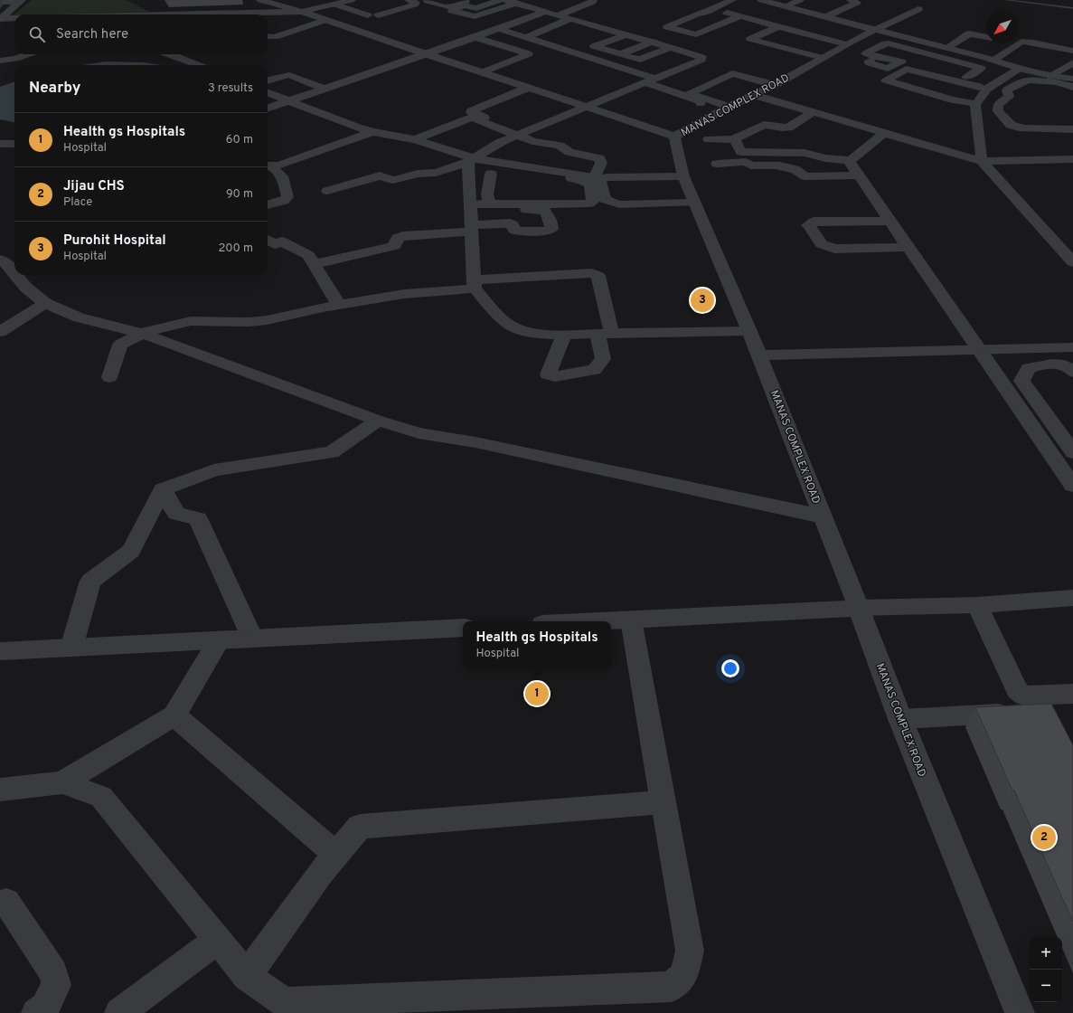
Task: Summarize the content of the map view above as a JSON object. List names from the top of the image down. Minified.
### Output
{"streets":{"street":["MANAS COMPLEX ROAD"]},"north":"bottom left","page":{"search":"Search here","heading":["Nearby","3 results"],"list":[{"mark":"1","name":"Health gs Hospitals","note":"Hospital","value":"60 m"},{"mark":"2","name":"Jijau CHS","note":"Place","value":"90 m"},{"mark":"3","name":"Purohit Hospital","note":"Hospital","value":"200 m"}],"pins":["3","1","2"],"popup":["Health gs Hospitals","Hospital"],"map_buttons":["+","−"]}}
